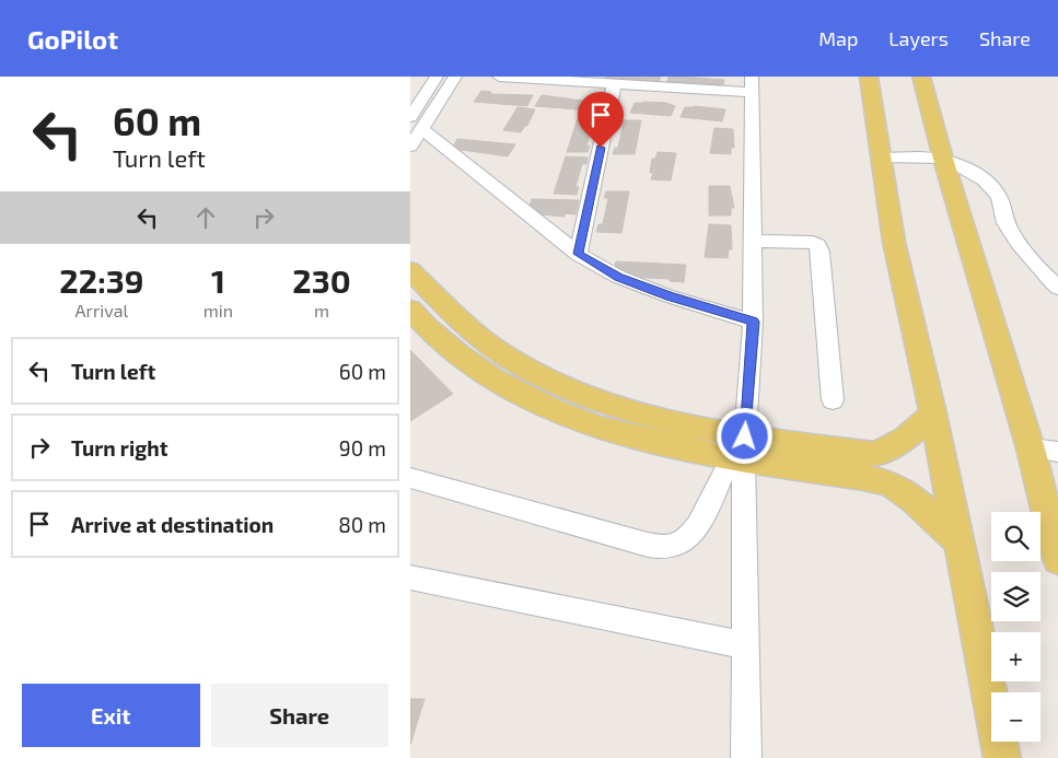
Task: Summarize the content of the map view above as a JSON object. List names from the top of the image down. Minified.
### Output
{"page":{"header":"GoPilot","nav":["Map","Layers","Share"],"turn":["60 m","Turn left"],"eta":["22:39","Arrival","1","min","230","m"],"list":[{"name":"Turn left","value":"60 m"},{"name":"Turn right","value":"90 m"},{"name":"Arrive at destination","value":"80 m"}],"map_buttons":["+","−"],"buttons":["Exit","Share"]}}
